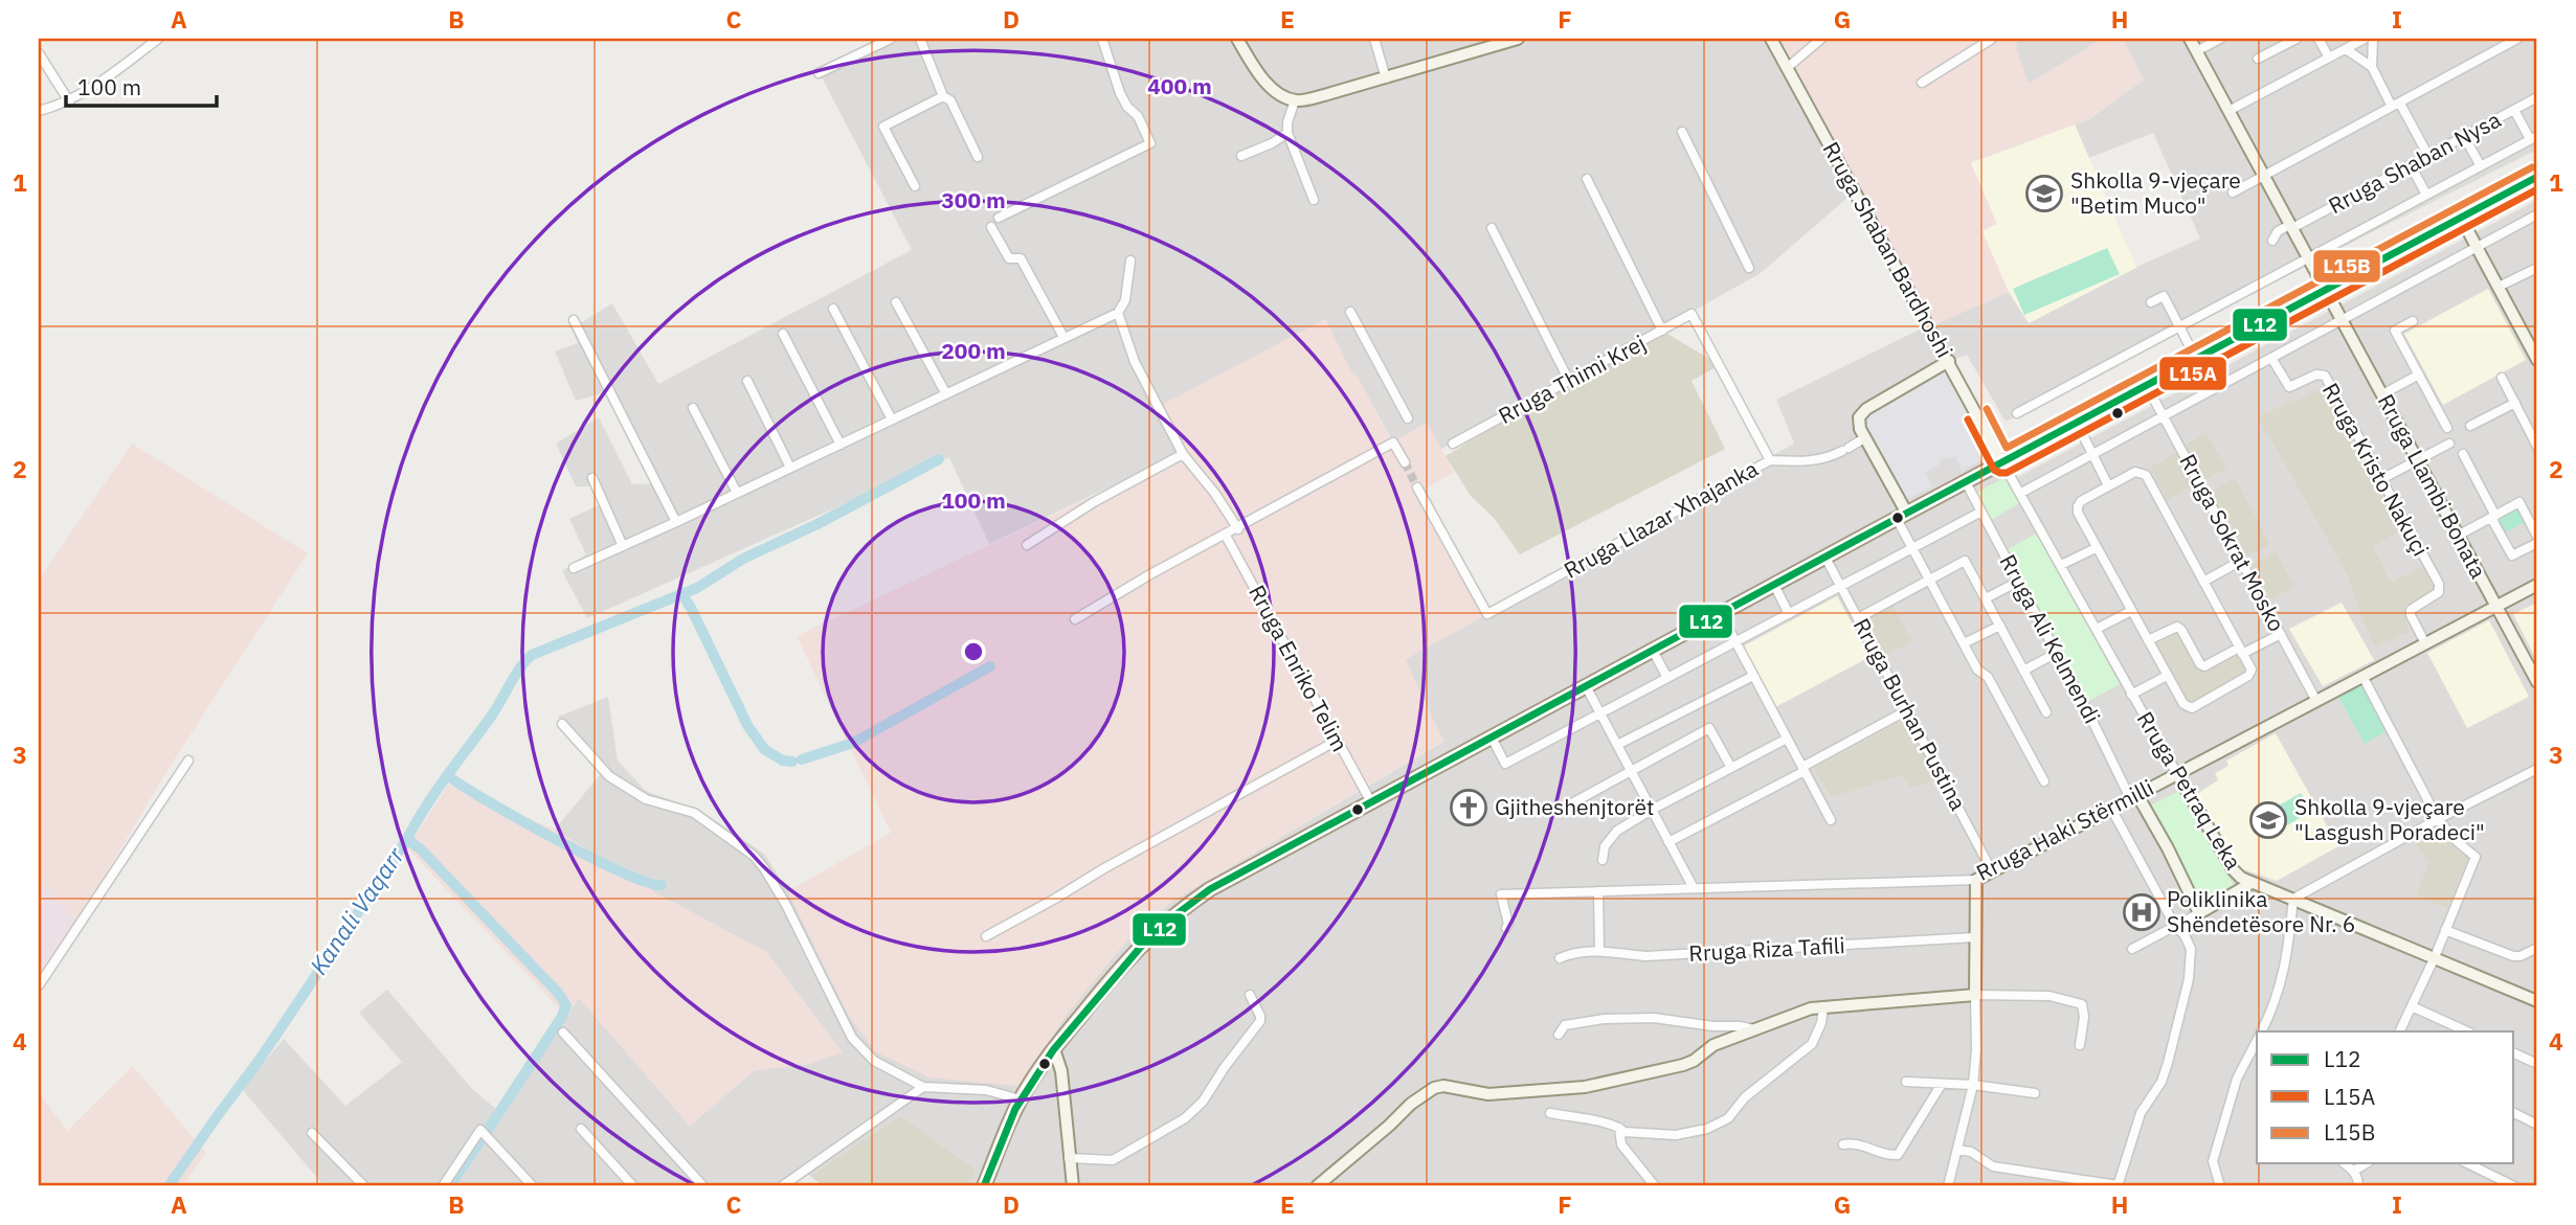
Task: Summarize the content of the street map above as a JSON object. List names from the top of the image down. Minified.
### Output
{"streets":{"street":["Rruga Shaban Nysa","Rruga Shaban Bardhoshi","Rruga Thimi Krej","Rruga Kristo Nakuçi","Rruga Llambi Bonata","Rruga Llazar Xhajanka","Rruga Sokrat Mosko","Rruga Ali Kelmendi","Rruga Enriko Telim","Rruga Burhan Pustina","Rruga Petraq Leka","Rruga Haki Stërmilli","Rruga Riza Tafili"]},"crossings":[["Rruga Shaban Nysa","Rruga Llambi Bonata"],["Rruga Shaban Bardhoshi","Rruga Petraq Leka"],["Rruga Thimi Krej","Rruga Llazar Xhajanka"],["Rruga Kristo Nakuçi","Rruga Haki Stërmilli"],["Rruga Llambi Bonata","Rruga Haki Stërmilli"],["Rruga Sokrat Mosko","Rruga Haki Stërmilli"],["Rruga Ali Kelmendi","Rruga Haki Stërmilli"],["Rruga Burhan Pustina","Rruga Haki Stërmilli"],["Rruga Petraq Leka","Rruga Haki Stërmilli"]],"water":["Kanali Vaqarr"],"places":{"school or university":["Shkolla 9-vjeçare \"Betim Muco\"","Shkolla 9-vjeçare \"Lasgush Poradeci\""],"church":["Gjitheshenjtorët"],"hospital":["Poliklinika Shëndetësore Nr. 6"]},"lines":["transit line L15B","transit line L12","transit line L15A"],"legend":["L12","L15A","L15B"],"scale_bar":"100 m","grid":{"columns":["A","B","C","D","E","F","G","H","I"],"rows":["1","2","3","4"]},"rings":["400 m","300 m","200 m","100 m"]}
